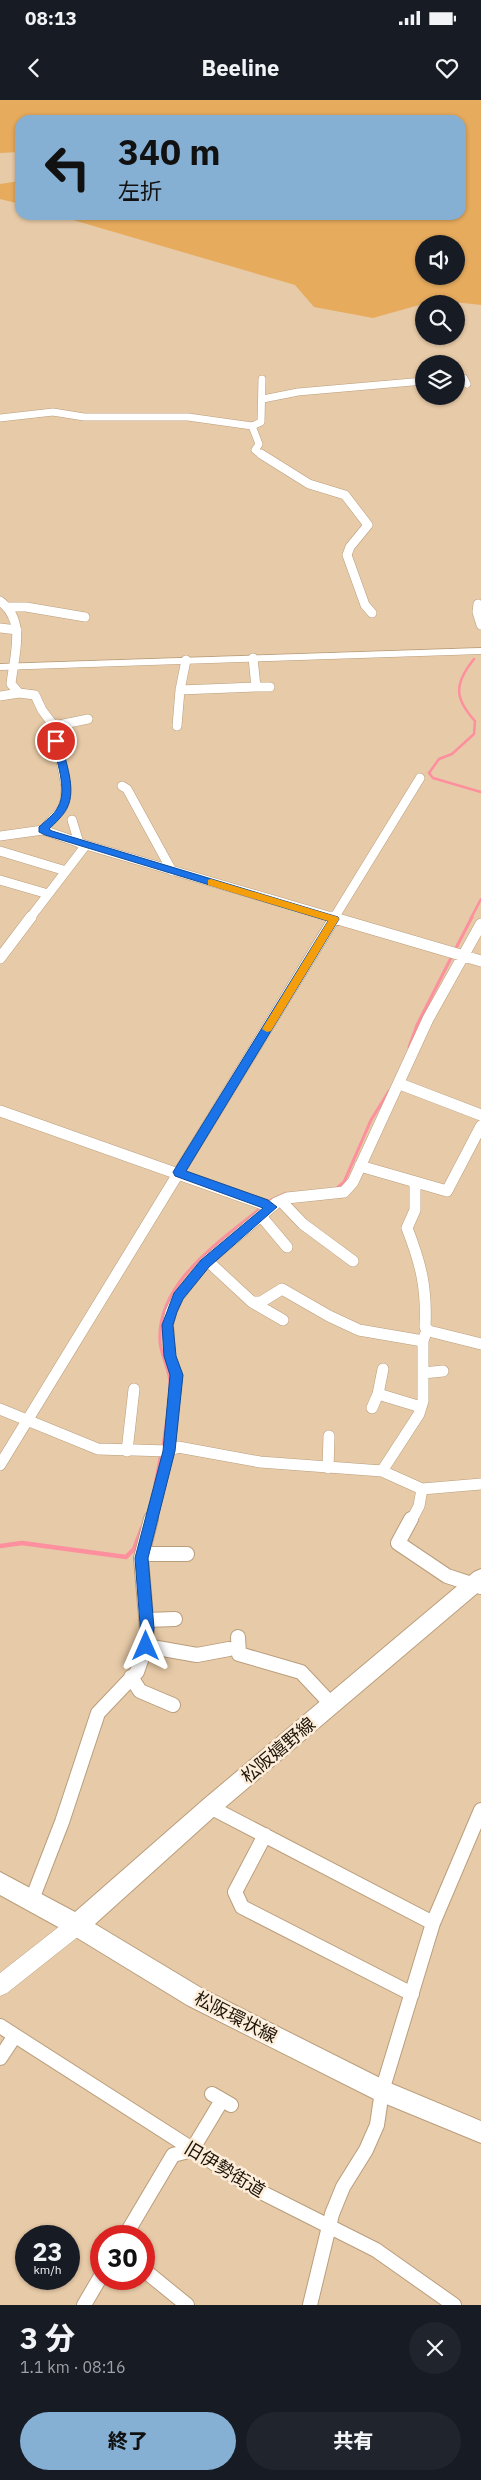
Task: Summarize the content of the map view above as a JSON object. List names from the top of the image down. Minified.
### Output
{"streets":{"main road":["松阪嬉野線","松阪環状線"],"street":["旧伊勢街道"]},"crossings":[["松阪嬉野線","松阪環状線"]],"page":{"status":"08:13","header":"Beeline","turn":["340 m","左折"],"speed":"23 km/h","limit":"30","heading":["3 分","1.1 km · 08:16"],"buttons":["終了","共有"]}}
